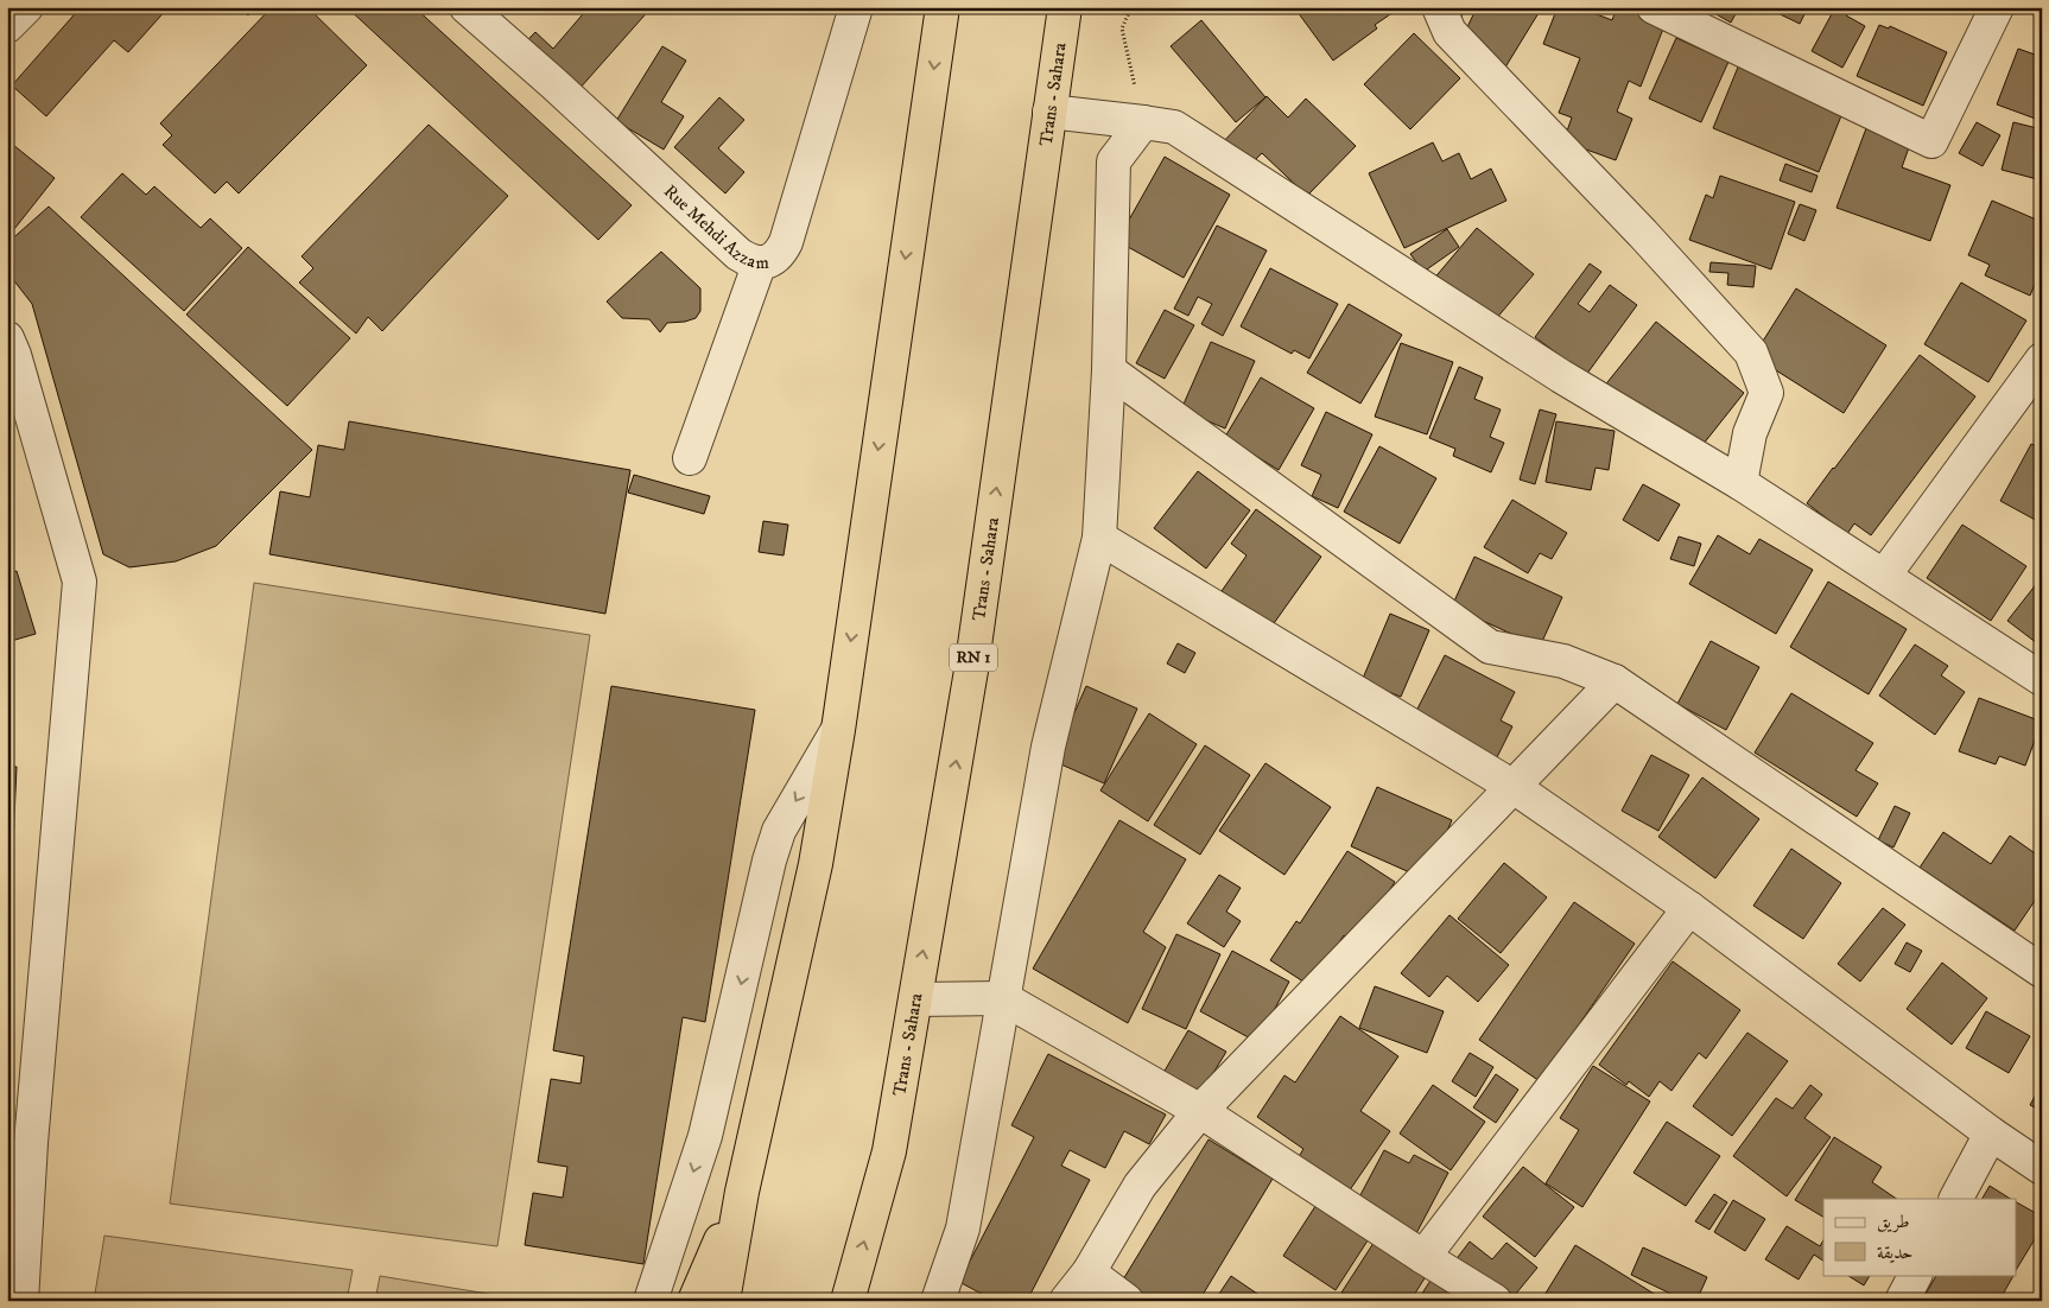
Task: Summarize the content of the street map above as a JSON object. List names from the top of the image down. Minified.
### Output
{"streets":{"highway":["Trans - Sahara","RN 1"],"street":["Rue Mehdi Azzam"]},"legend":["طريق","حديقة"]}
